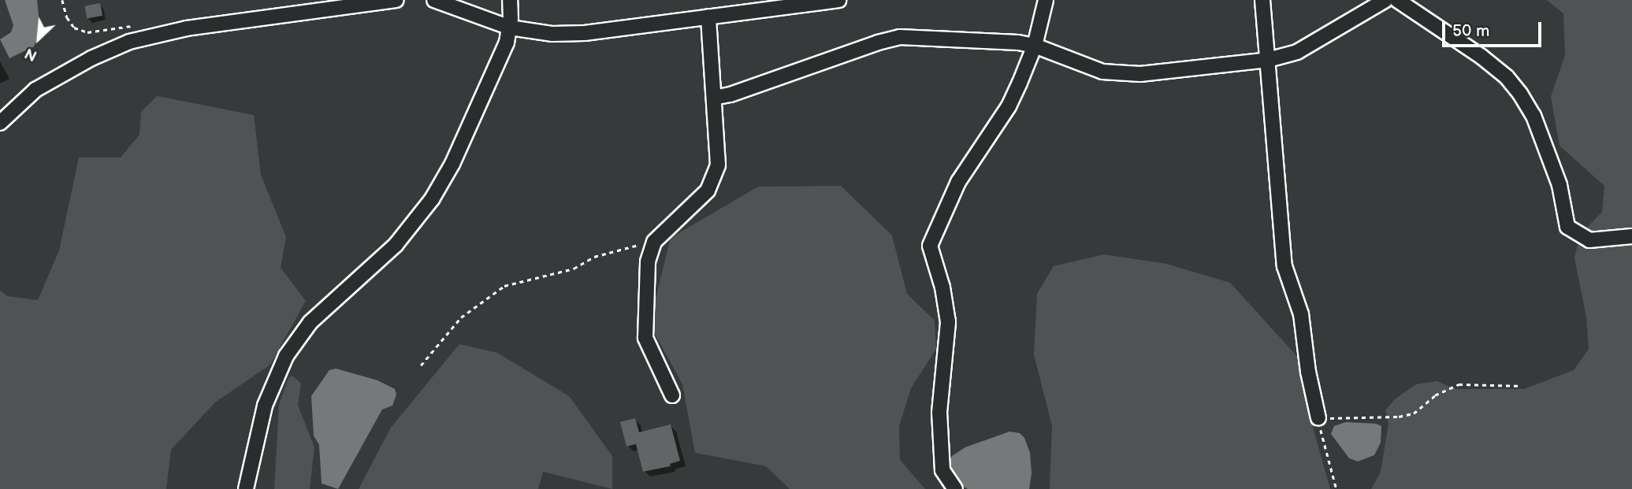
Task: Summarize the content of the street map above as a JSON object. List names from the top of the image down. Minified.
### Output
{"scale_bar":"50 m","north":"bottom left"}
